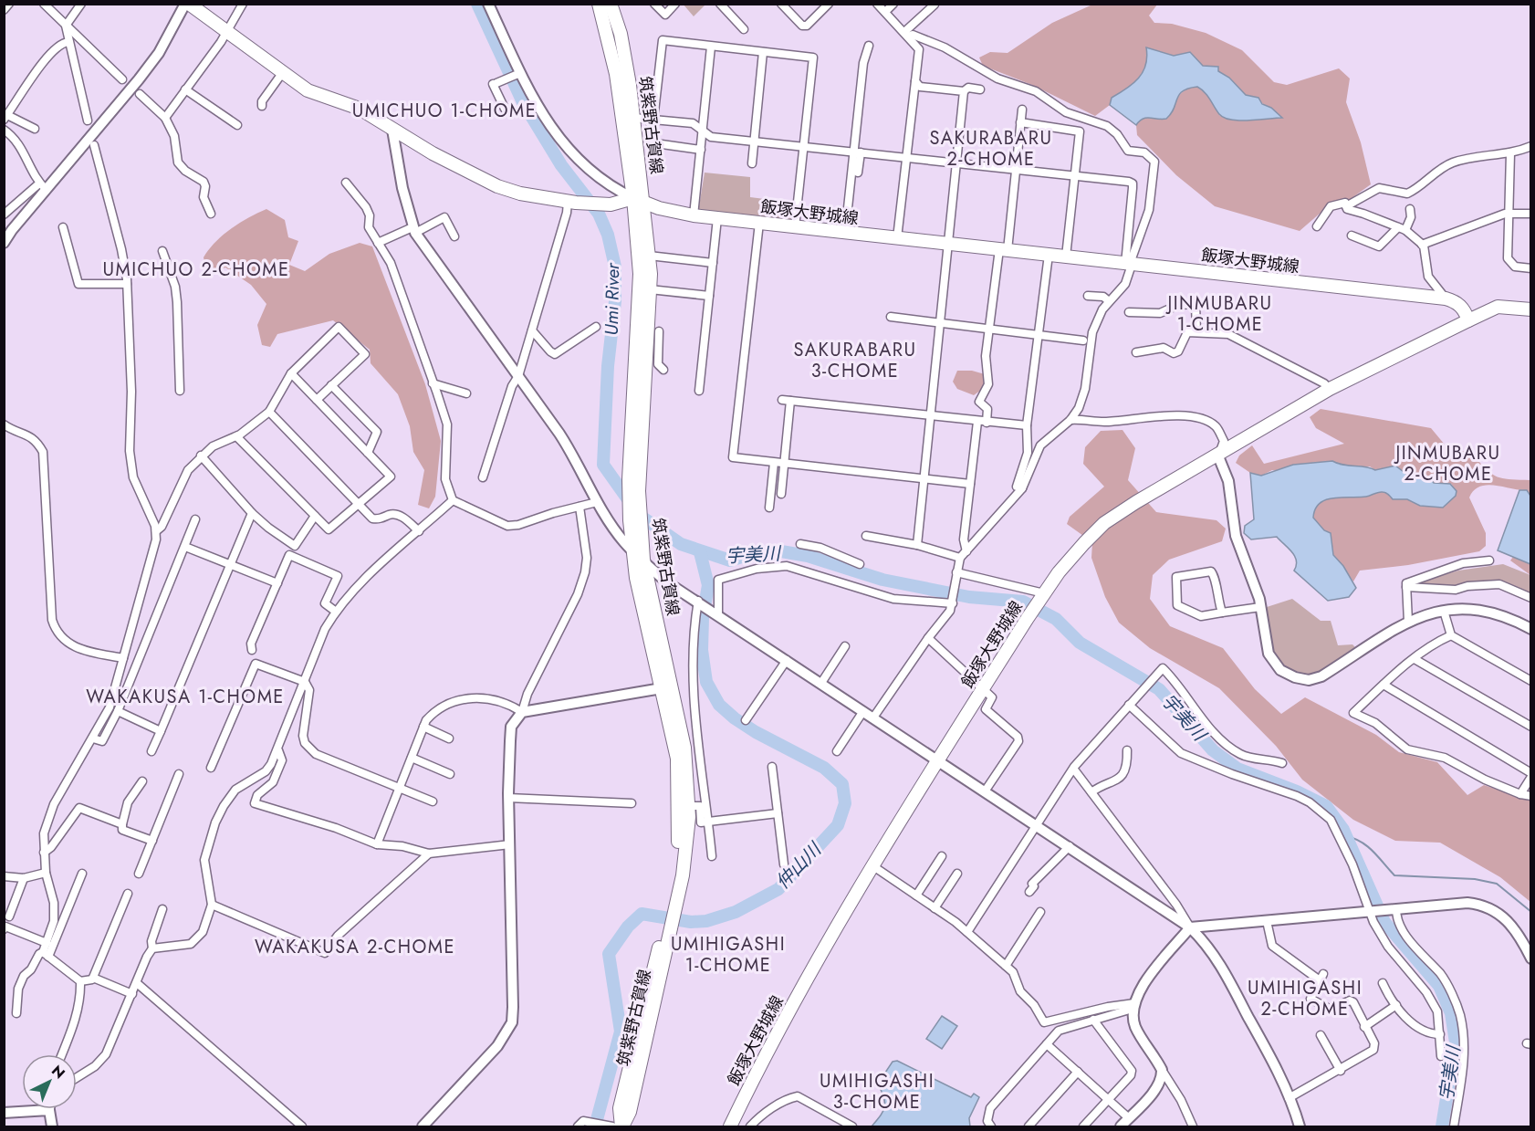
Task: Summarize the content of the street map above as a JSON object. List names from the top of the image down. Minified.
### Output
{"streets":{"main road":["筑紫野古賀線","飯塚大野城線"]},"crossings":[["筑紫野古賀線","飯塚大野城線"]],"districts":["UMICHUO 1-CHOME","SAKURABARU 2-CHOME","UMICHUO 2-CHOME","JINMUBARU 1-CHOME","SAKURABARU 3-CHOME","JINMUBARU 2-CHOME","WAKAKUSA 1-CHOME","UMIHIGASHI 1-CHOME","WAKAKUSA 2-CHOME","UMIHIGASHI 2-CHOME","UMIHIGASHI 3-CHOME"],"water":["Umi River","宇美川","仲山川"],"north":"top right"}
